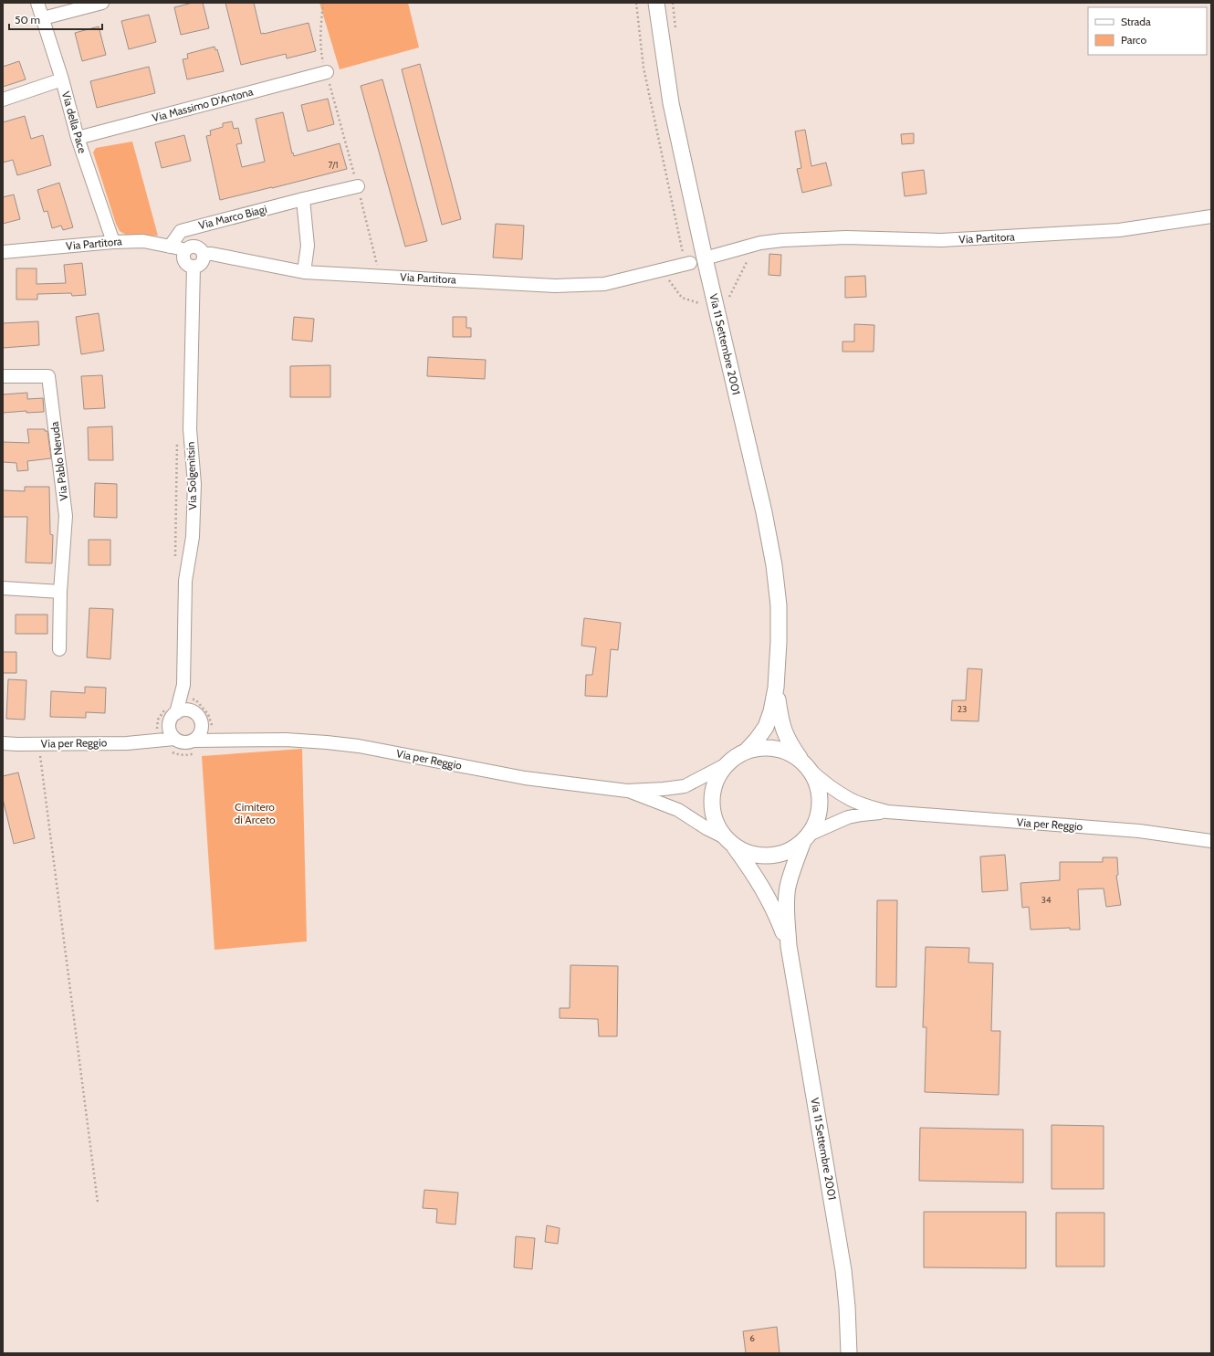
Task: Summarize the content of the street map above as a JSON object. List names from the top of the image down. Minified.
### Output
{"streets":{"main road":["Via 11 Settembre 2001"],"street":["Via Massimo D'Antona","Via della Pace","Via Marco Biagi","Via Partitora","Via Pablo Neruda","Via Solgenitsin","Via per Reggio"]},"crossings":[["Via Massimo D'Antona","Via della Pace"],["Via della Pace","Via Partitora"],["Via Marco Biagi","Via Partitora"],["Via Partitora","Via 11 Settembre 2001"],["Via Partitora","Via Solgenitsin"],["Via 11 Settembre 2001","Via per Reggio"],["Via Solgenitsin","Via per Reggio"]],"parks":["Cimitero di Arceto"],"house_numbers":["7/1","23","34","6"],"legend":["Strada","Parco"],"scale_bar":"50 m"}
